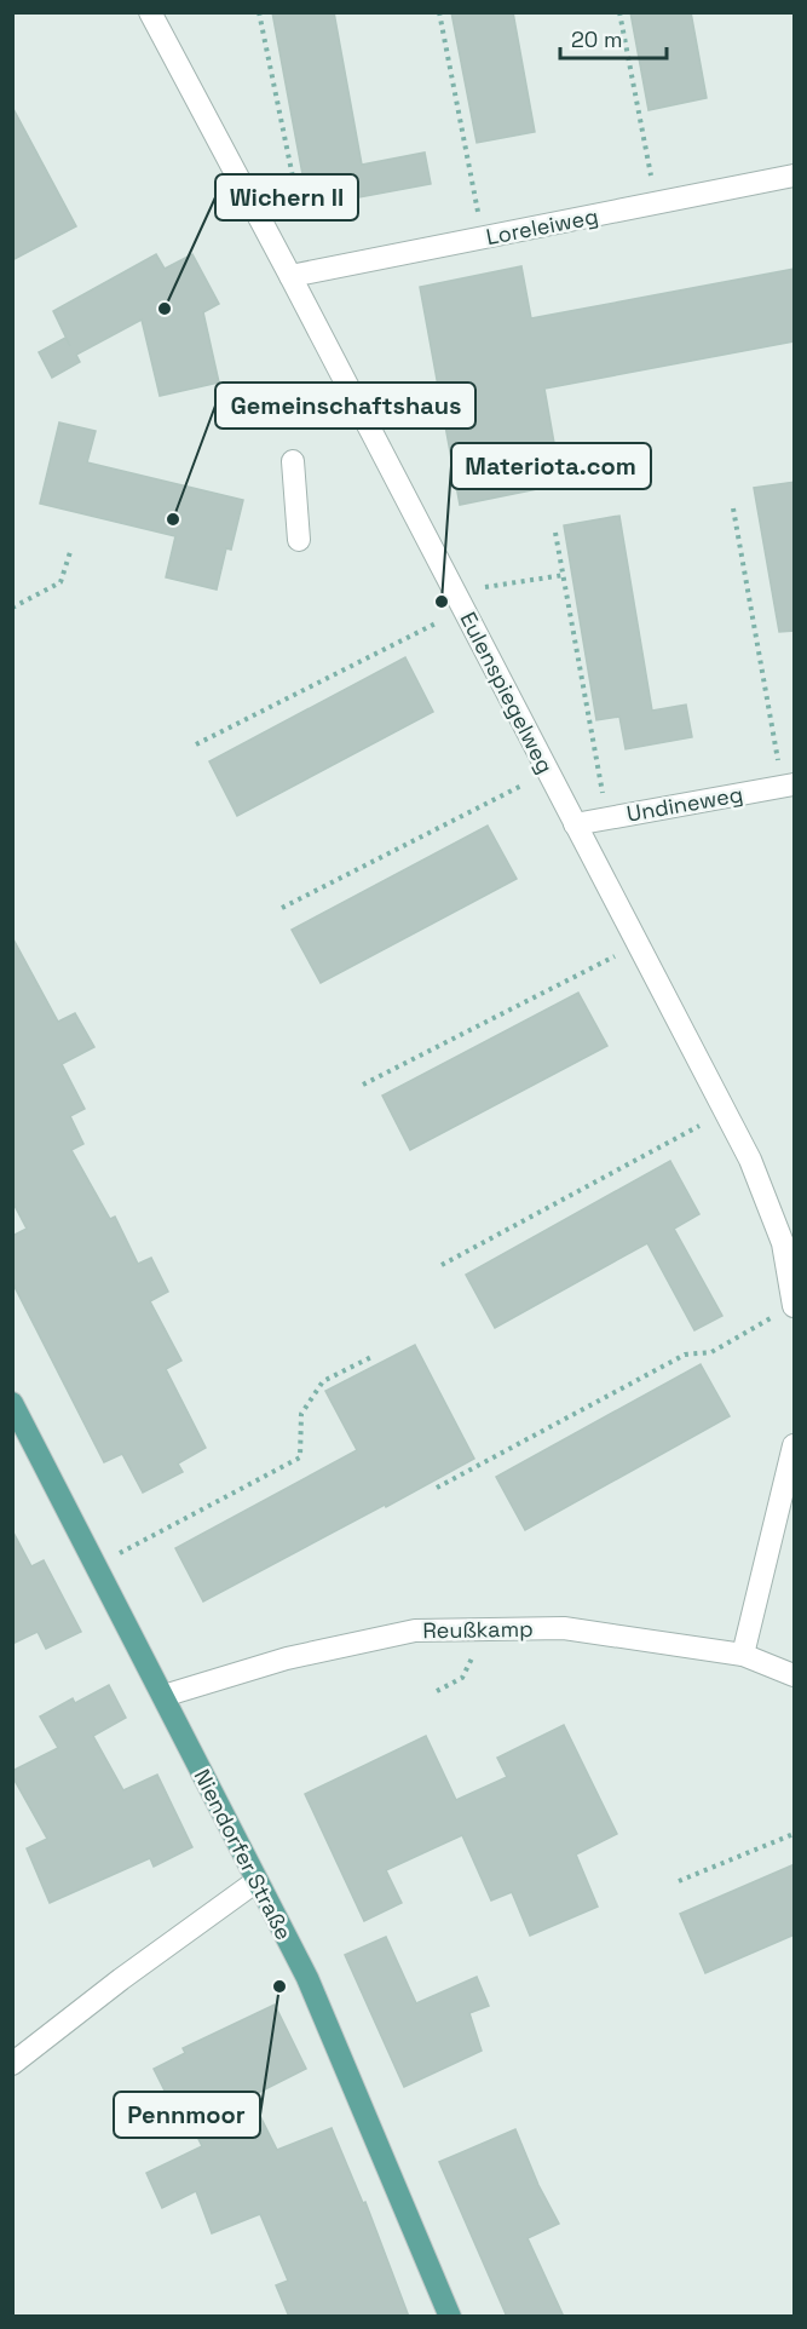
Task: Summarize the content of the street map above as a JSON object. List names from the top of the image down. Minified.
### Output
{"streets":{"main road":["Niendorfer Straße"],"street":["Loreleiweg","Eulenspiegelweg","Undineweg","Reußkamp"]},"crossings":[["Loreleiweg","Eulenspiegelweg"],["Eulenspiegelweg","Undineweg"],["Reußkamp","Niendorfer Straße"]],"places":["Wichern II","Gemeinschaftshaus","Materiota.com","Pennmoor"],"scale_bar":"20 m"}
